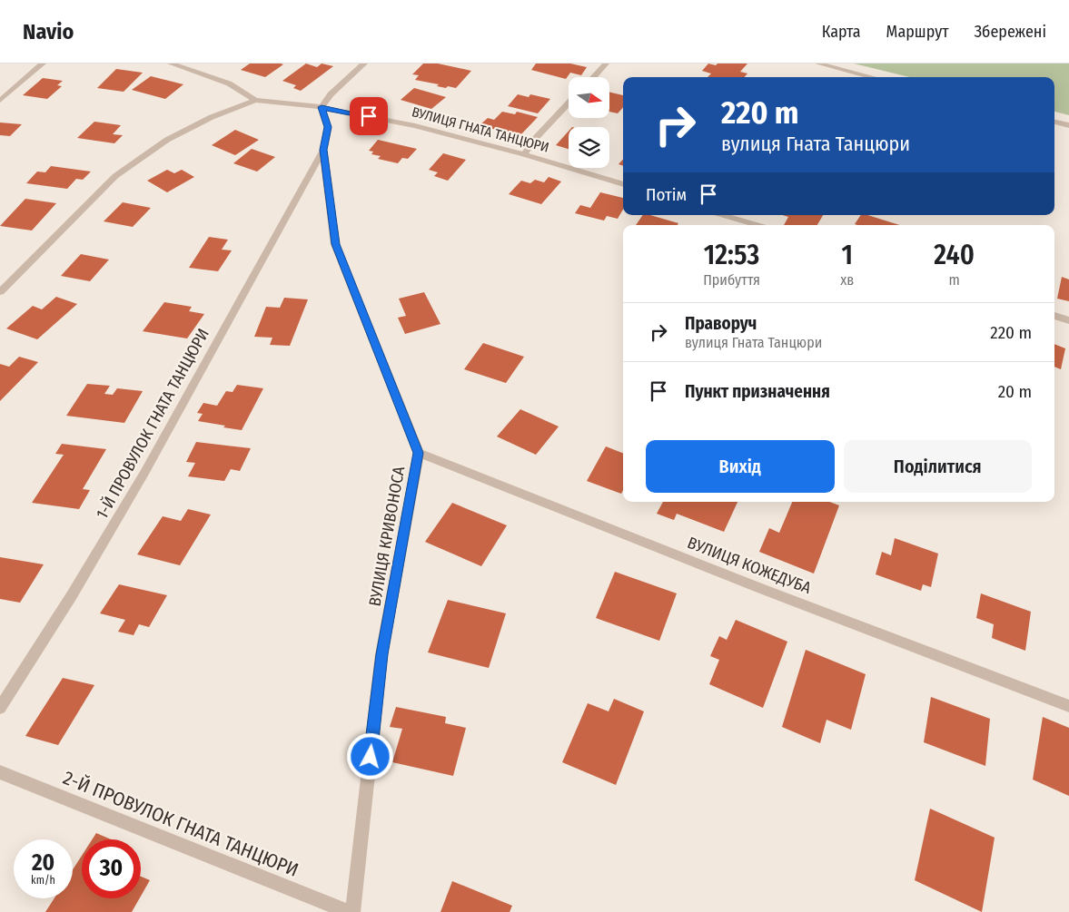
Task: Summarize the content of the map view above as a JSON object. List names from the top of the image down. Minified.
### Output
{"streets":{"street":["ВУЛИЦЯ ГНАТА ТАНЦЮРИ","1-Й ПРОВУЛОК ГНАТА ТАНЦЮРИ","ВУЛИЦЯ КРИВОНОСА","ВУЛИЦЯ КОЖЕДУБА","2-Й ПРОВУЛОК ГНАТА ТАНЦЮРИ"]},"crossings":[["ВУЛИЦЯ ГНАТА ТАНЦЮРИ","ВУЛИЦЯ КРИВОНОСА"],["1-Й ПРОВУЛОК ГНАТА ТАНЦЮРИ","ВУЛИЦЯ КРИВОНОСА"],["ВУЛИЦЯ КРИВОНОСА","ВУЛИЦЯ КОЖЕДУБА"]],"north":"right","page":{"header":"Navio","nav":["Карта","Маршрут","Збережені"],"turn":["220 m","вулиця Гната Танцюри"],"then":"Потім","eta":["12:53","Прибуття","1","хв","240","m"],"list":[{"name":"Праворуч","note":"вулиця Гната Танцюри","value":"220 m"},{"name":"Пункт призначення","value":"20 m"}],"buttons":["Вихід","Поділитися"],"speed":"20 km/h","limit":"30"}}
